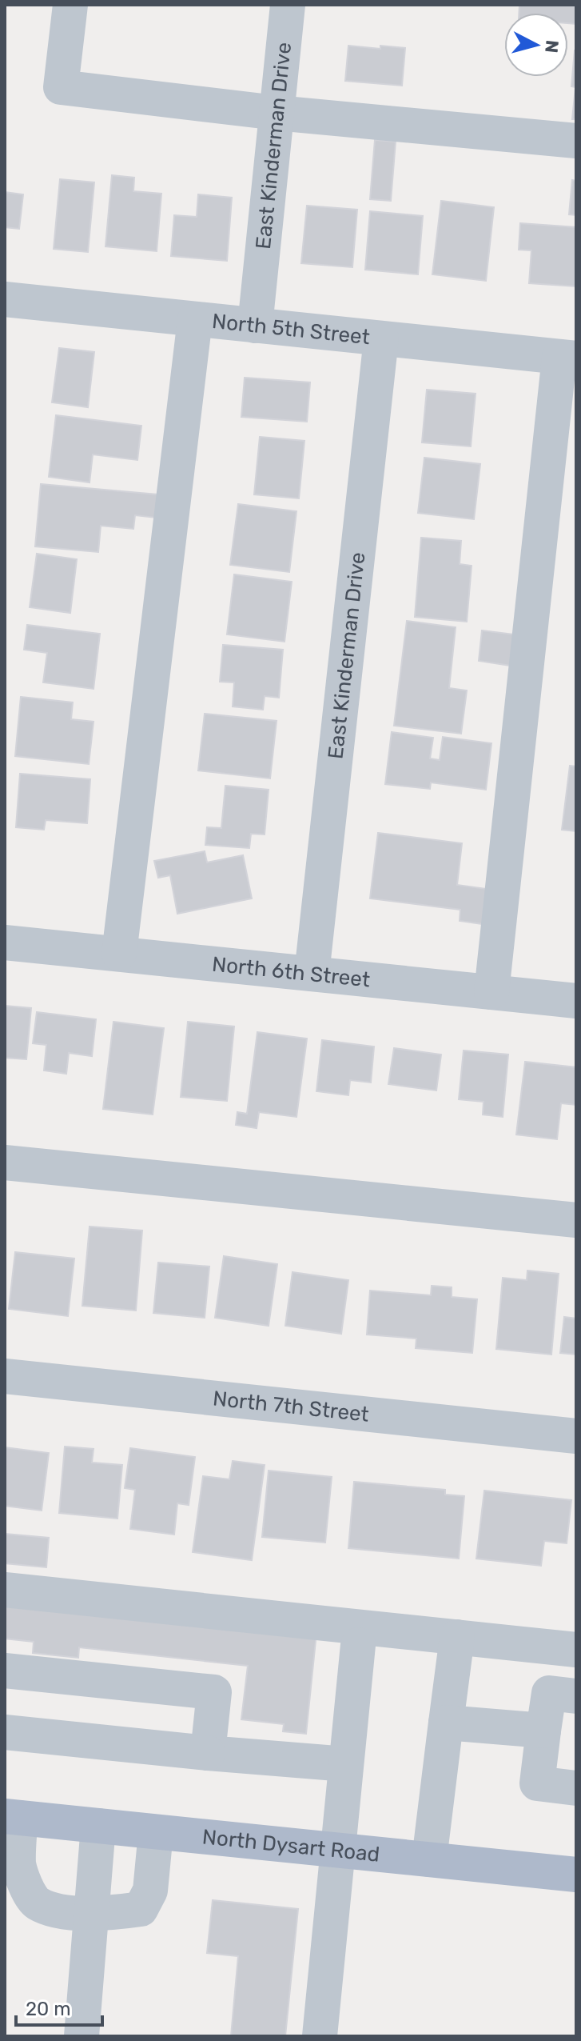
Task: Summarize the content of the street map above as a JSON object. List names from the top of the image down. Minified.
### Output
{"streets":{"main road":["North Dysart Road"],"street":["East Kinderman Drive","North 5th Street","North 6th Street","North 7th Street"]},"crossings":[["East Kinderman Drive","North 5th Street"],["East Kinderman Drive","North 6th Street"]],"scale_bar":"20 m","north":"right"}
